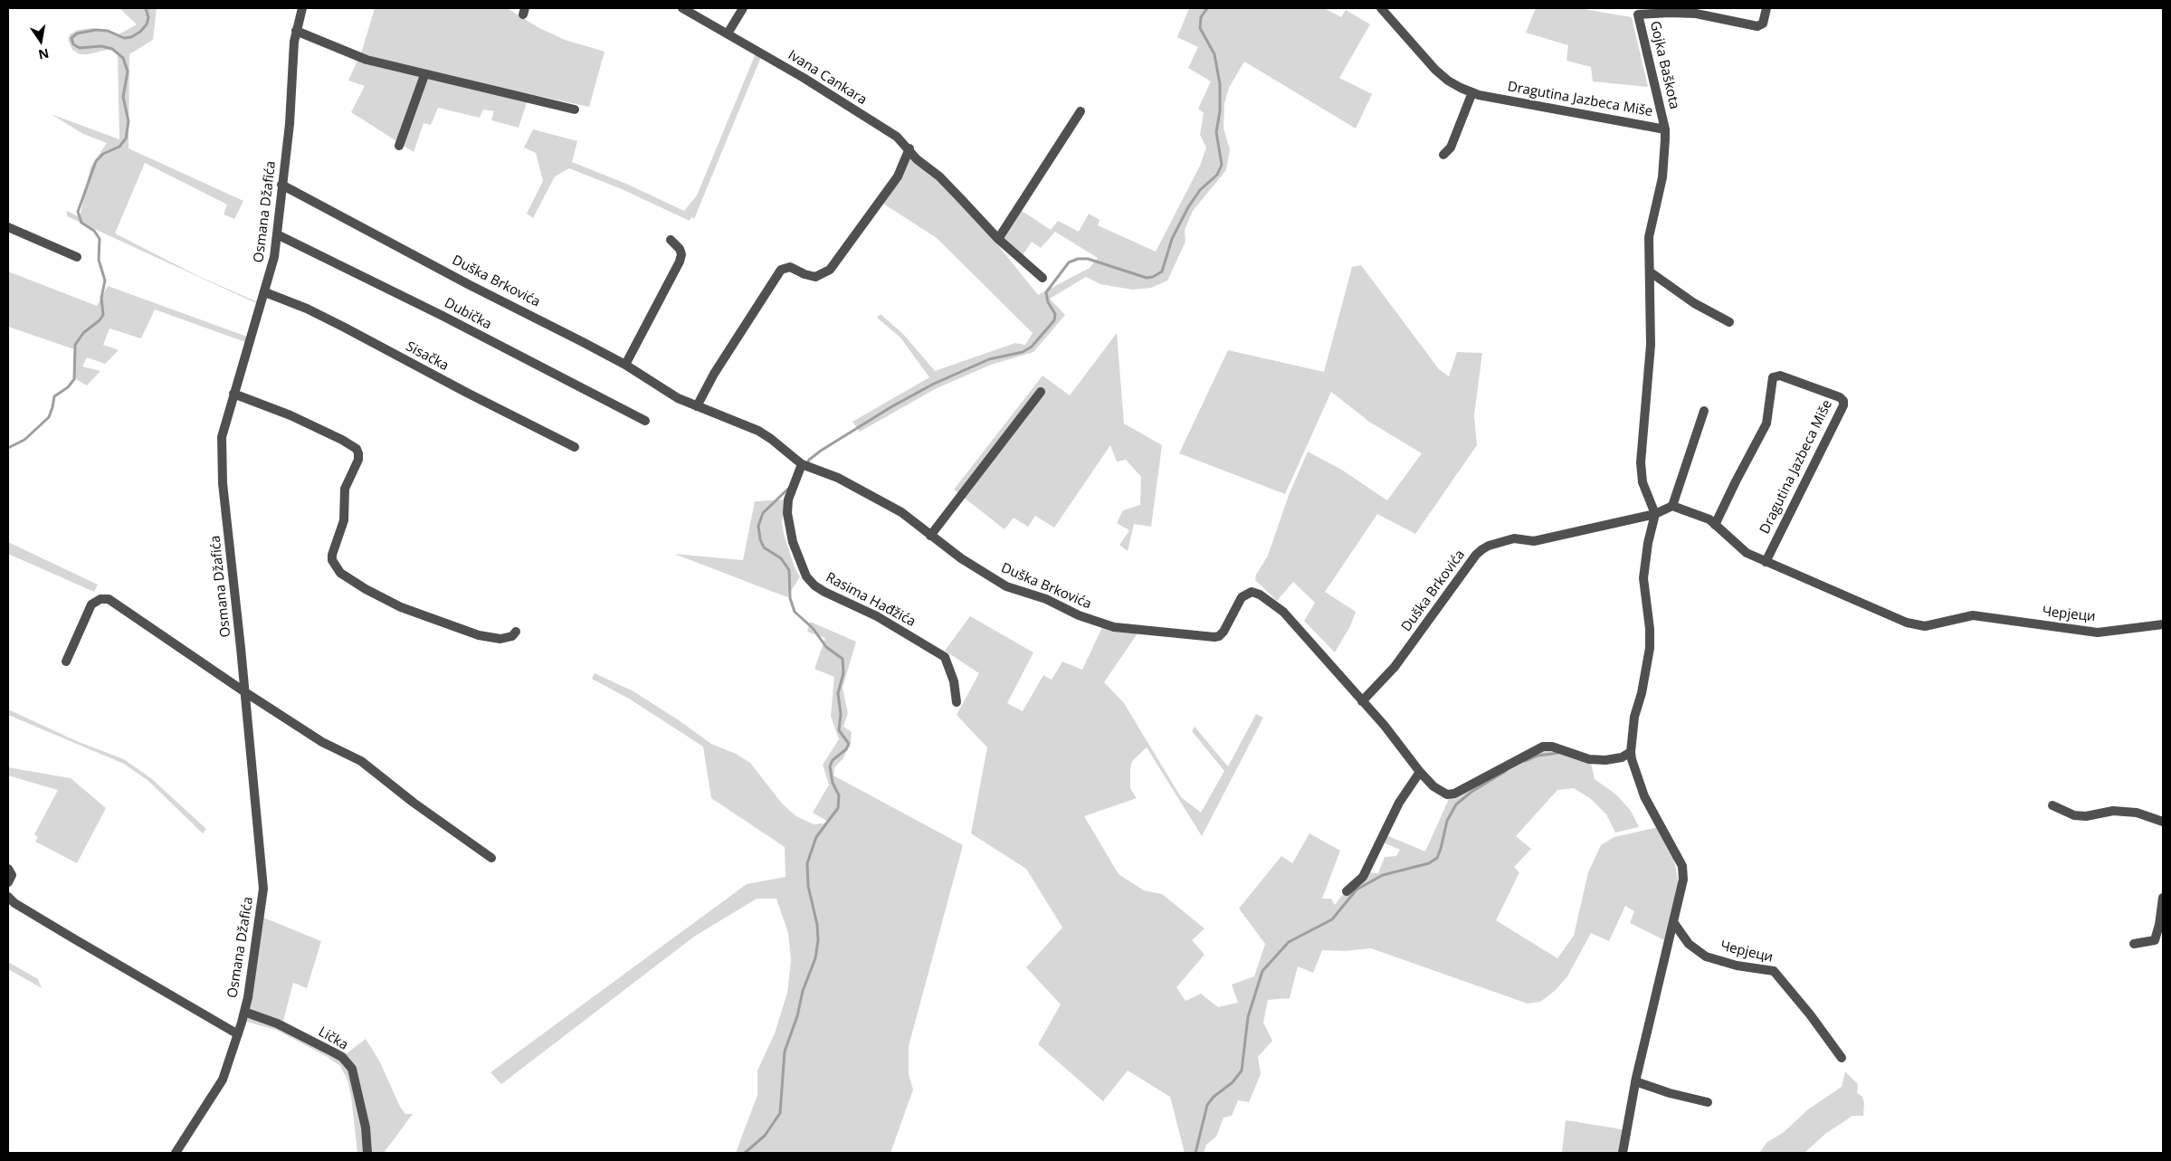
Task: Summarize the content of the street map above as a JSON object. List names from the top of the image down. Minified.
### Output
{"streets":{"street":["Gojka Baškota","Ivana Cankara","Dragutina Jazbeca Miše","Osmana Džafića","Duška Brkovića","Dubička","Sisačka","Rasima Hađžića","Черјеци","Lička"]},"crossings":[["Gojka Baškota","Dragutina Jazbeca Miše"],["Dragutina Jazbeca Miše","Duška Brkovića"],["Dragutina Jazbeca Miše","Черјеци"],["Osmana Džafića","Duška Brkovića"],["Osmana Džafića","Dubička"],["Osmana Džafića","Sisačka"],["Osmana Džafića","Lička"],["Duška Brkovića","Rasima Hađžića"]],"north":"bottom"}
